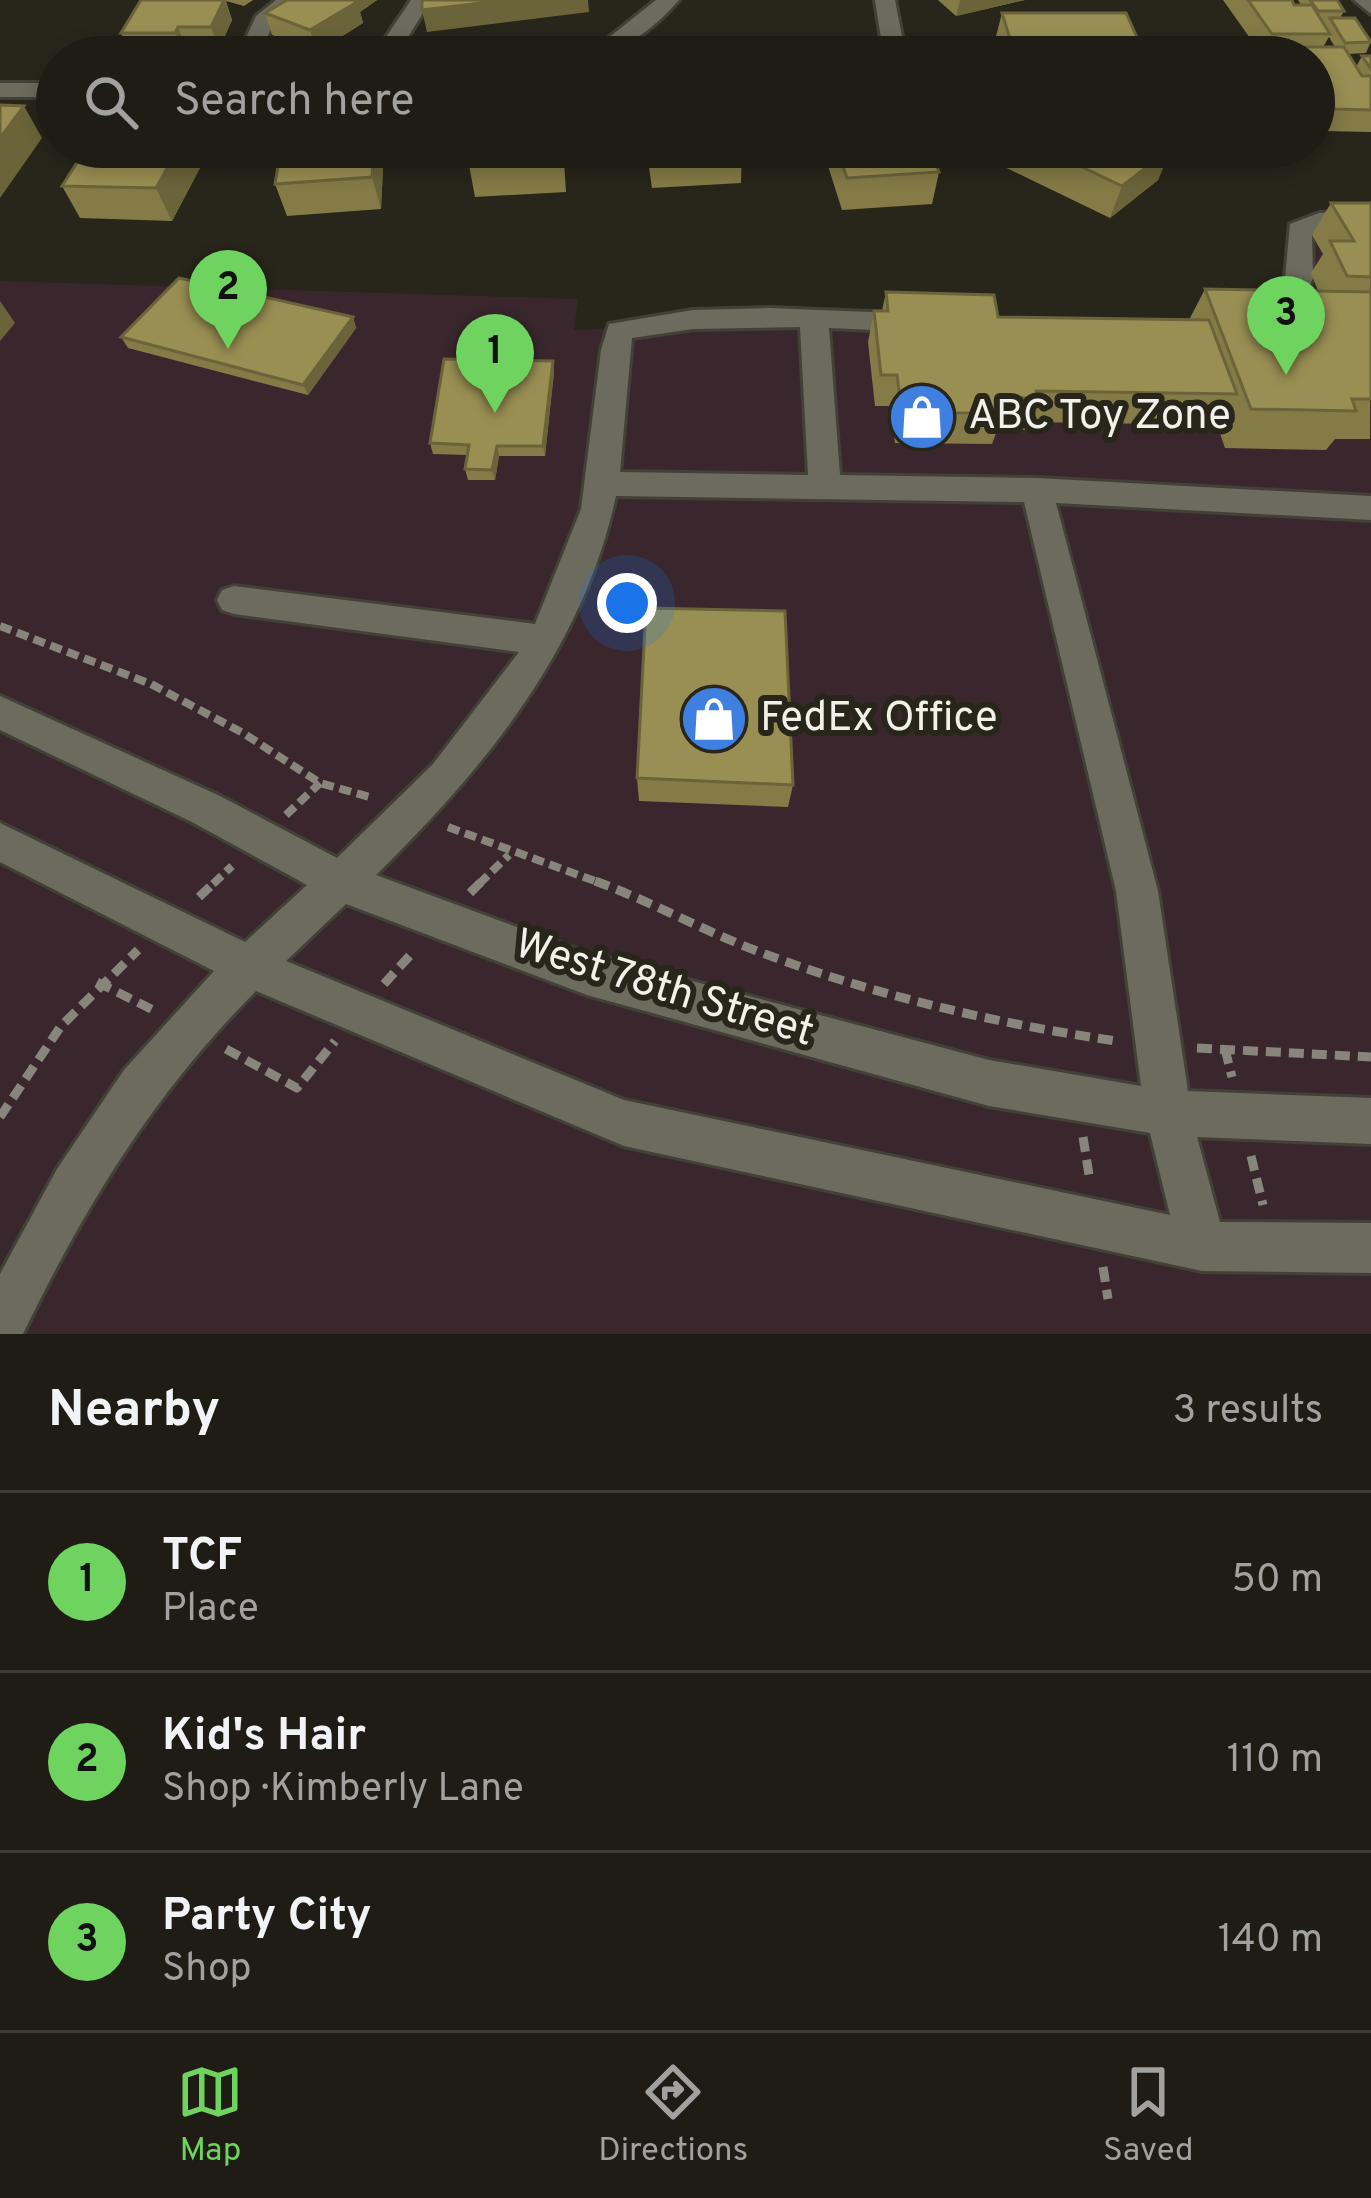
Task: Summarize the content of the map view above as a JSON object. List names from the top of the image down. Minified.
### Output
{"streets":{"street":["West 78th Street"]},"places":{"shop":["ABC Toy Zone","FedEx Office"]},"page":{"search":"Search here","pins":["2","3","1"],"heading":["Nearby","3 results"],"list":[{"mark":"1","name":"TCF","note":"Place","value":"50 m"},{"mark":"2","name":"Kid's Hair","note":"Shop · Kimberly Lane","value":"110 m"},{"mark":"3","name":"Party City","note":"Shop","value":"140 m"}],"nav":["Map","Directions","Saved"]}}
